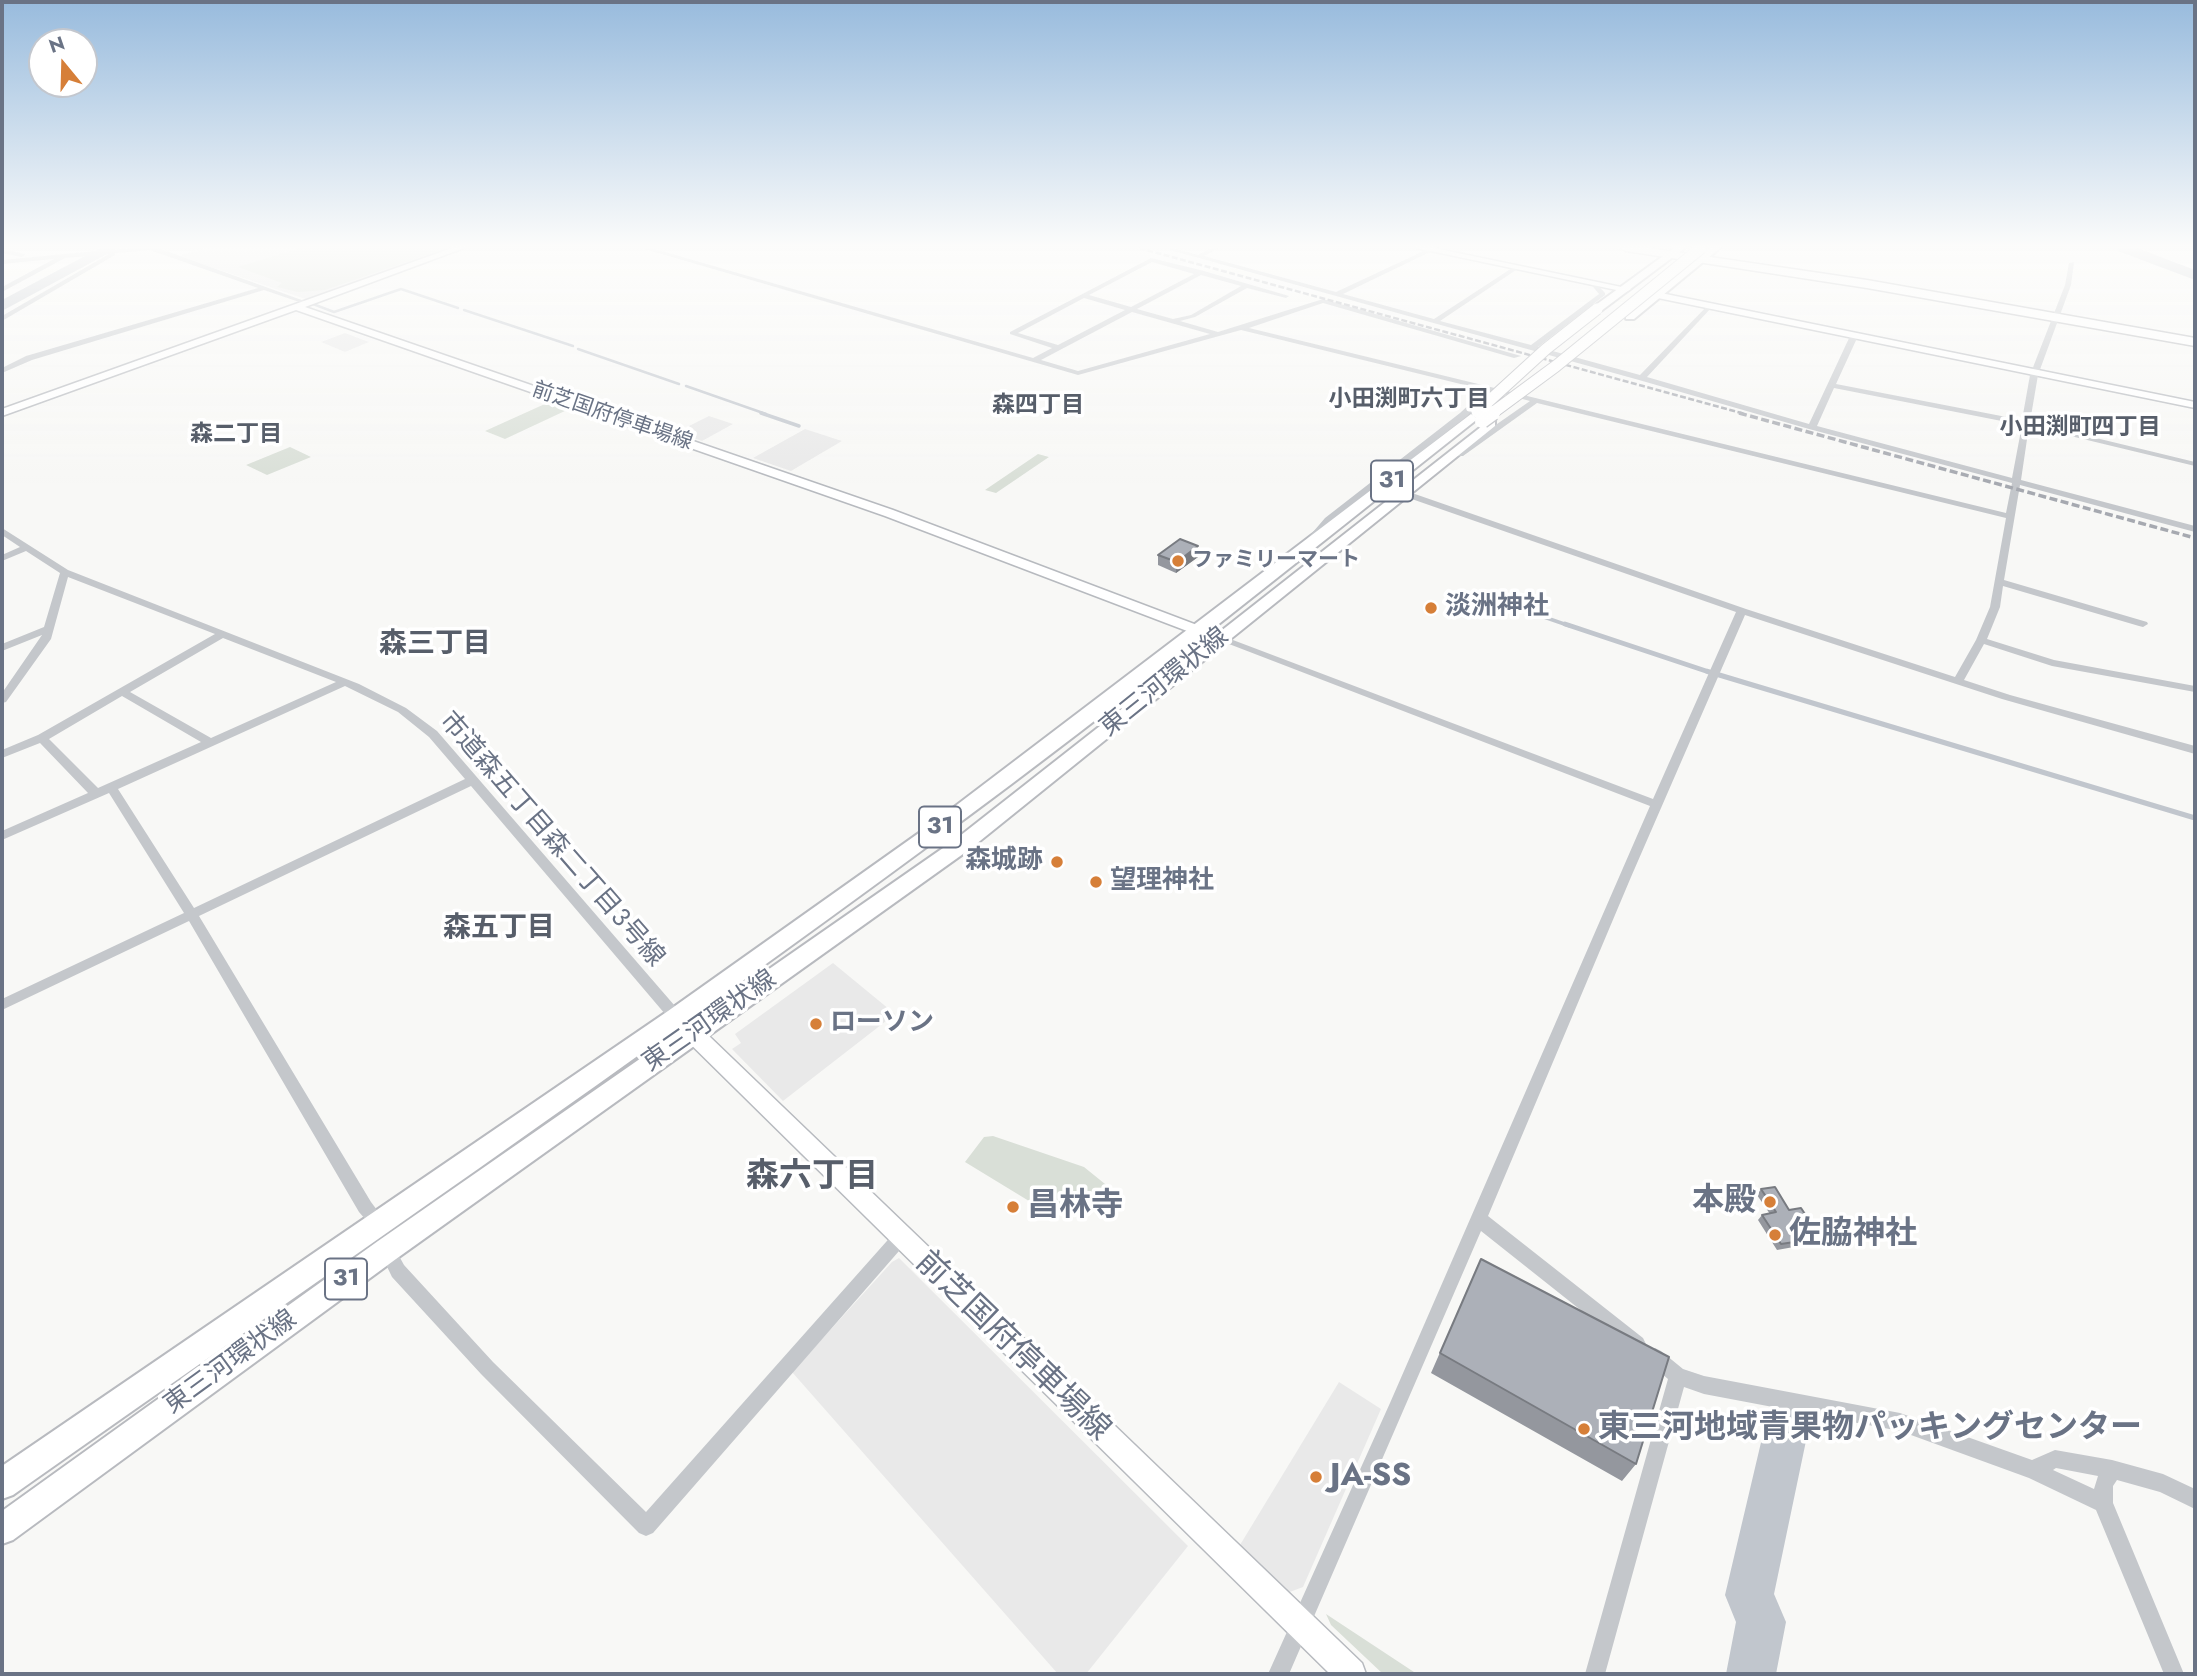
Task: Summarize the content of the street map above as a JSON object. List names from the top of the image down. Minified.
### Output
{"streets":{"main road":["前芝国府停車場線","31","東三河環状線"],"street":["市道森五丁目森二丁目３号線"]},"crossings":[["前芝国府停車場線","東三河環状線"],["前芝国府停車場線","市道森五丁目森二丁目３号線"],["東三河環状線","市道森五丁目森二丁目３号線"]],"districts":["小田渕町六丁目","森四丁目","小田渕町四丁目","森二丁目","森三丁目","森五丁目","森六丁目"],"places":["ファミリーマート","淡洲神社","森城跡","望理神社","ローソン","本殿","昌林寺","佐脇神社","東三河地域青果物パッキングセンター","JA-SS"],"north":"top"}
